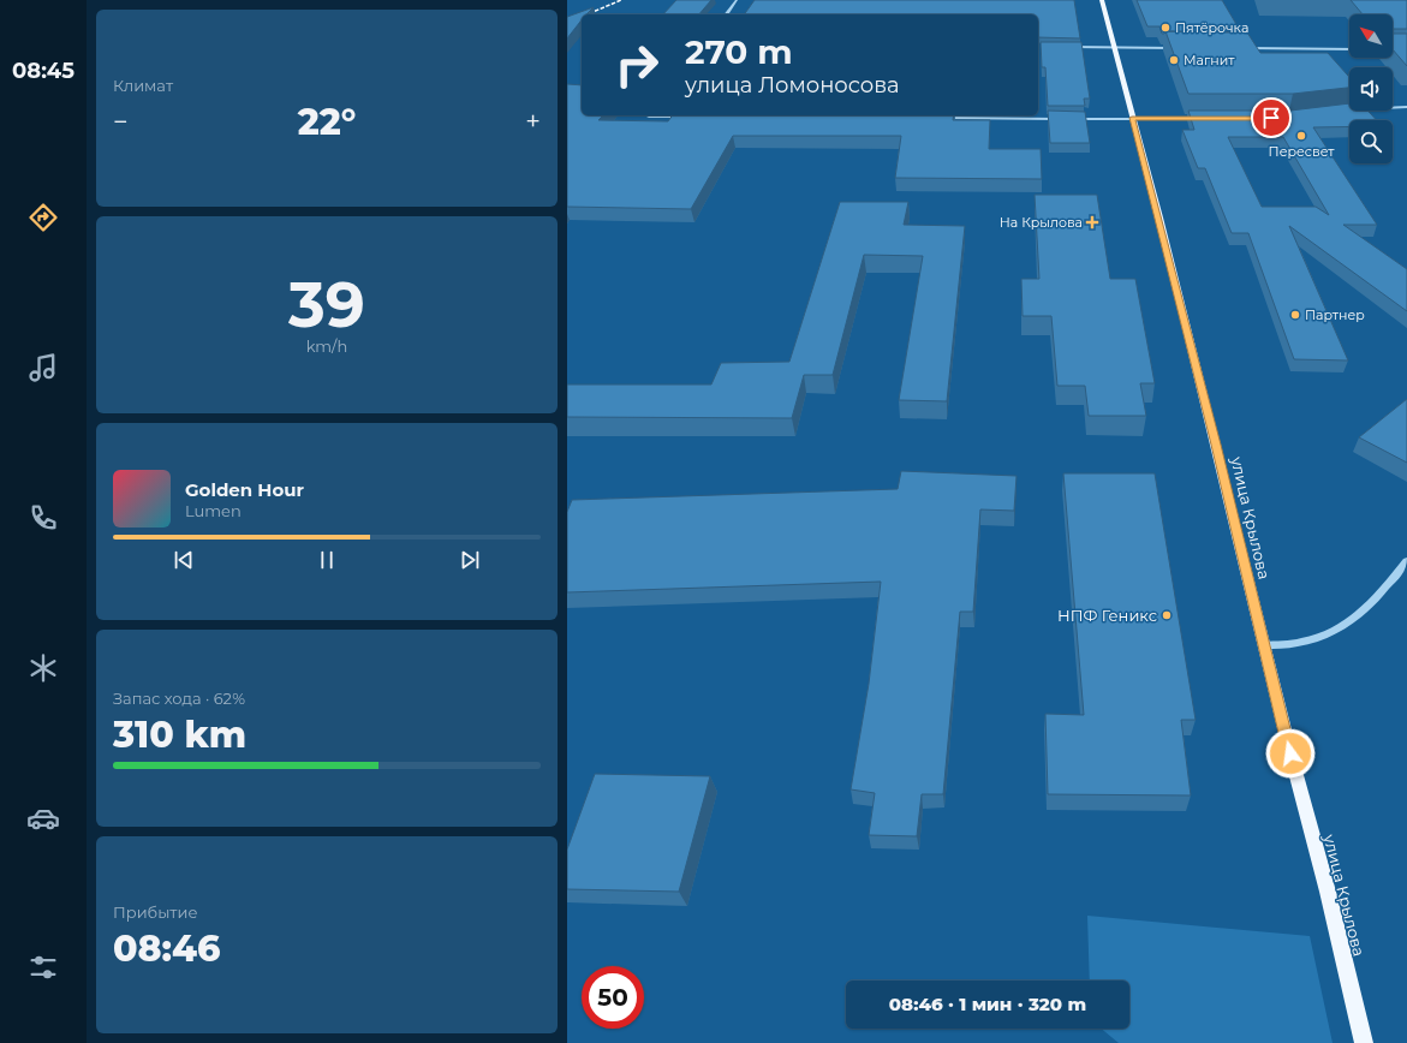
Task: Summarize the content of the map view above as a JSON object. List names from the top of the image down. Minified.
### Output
{"streets":{"main road":["улица Крылова"]},"places":{"other":["Пятёрочка","Магнит","Пересвет","Партнер","НПФ Геникс"],"health":["На Крылова"]},"north":"top left","page":{"tabs":"08:45","tile":["Климат",["39","km/h"],["Запас хода · 62%","310 km"],["Прибытие","08:46"]],"turn":["270 m","улица Ломоносова"],"heat":["−","22°","+"],"song":["Golden Hour","Lumen"],"limit":"50","trip":"08:46 · 1 мин · 320 m"}}
